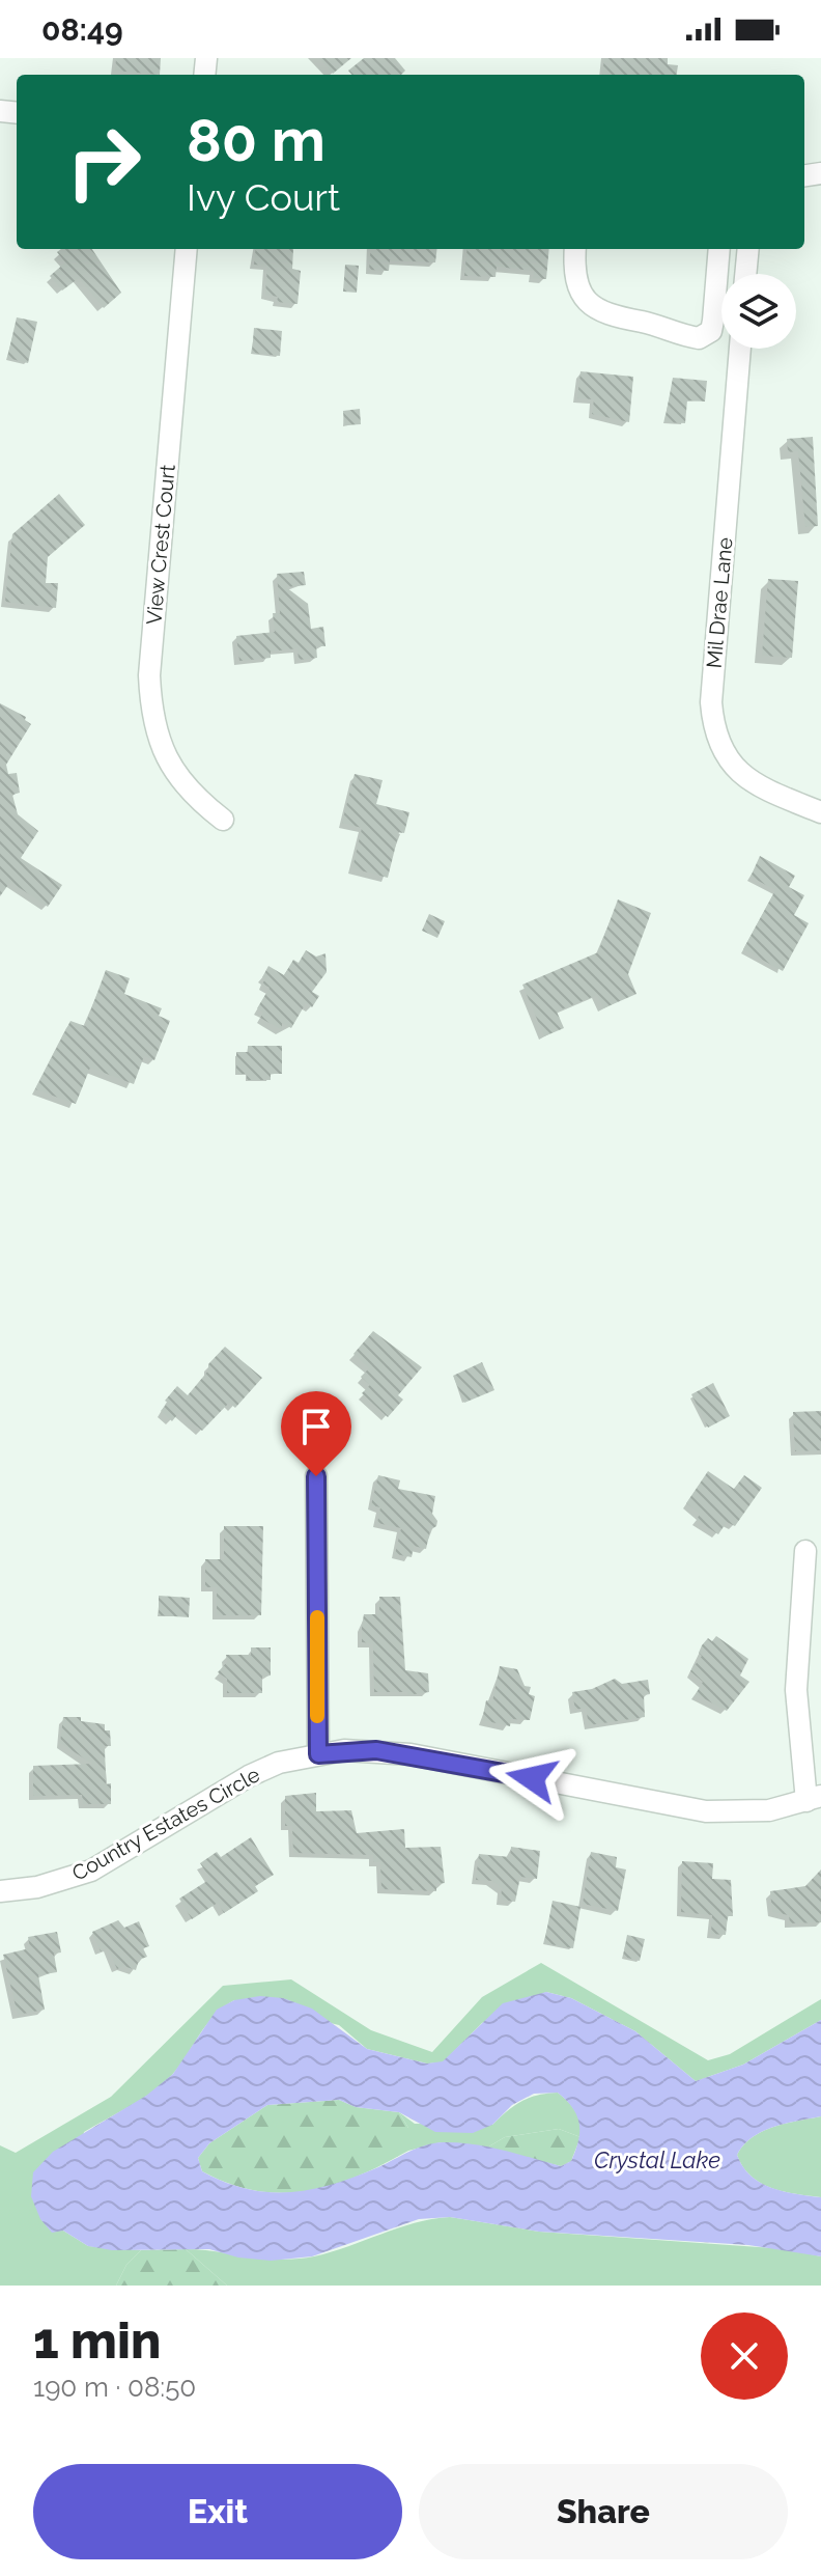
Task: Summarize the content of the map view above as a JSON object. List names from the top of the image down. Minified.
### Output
{"streets":{"street":["View Crest Court","Mil Drae Lane","Country Estates Circle"]},"water":["Crystal Lake"],"page":{"status":"08:49","turn":["80 m","Ivy Court"],"heading":["1 min","190 m · 08:50"],"buttons":["Exit","Share"]}}
